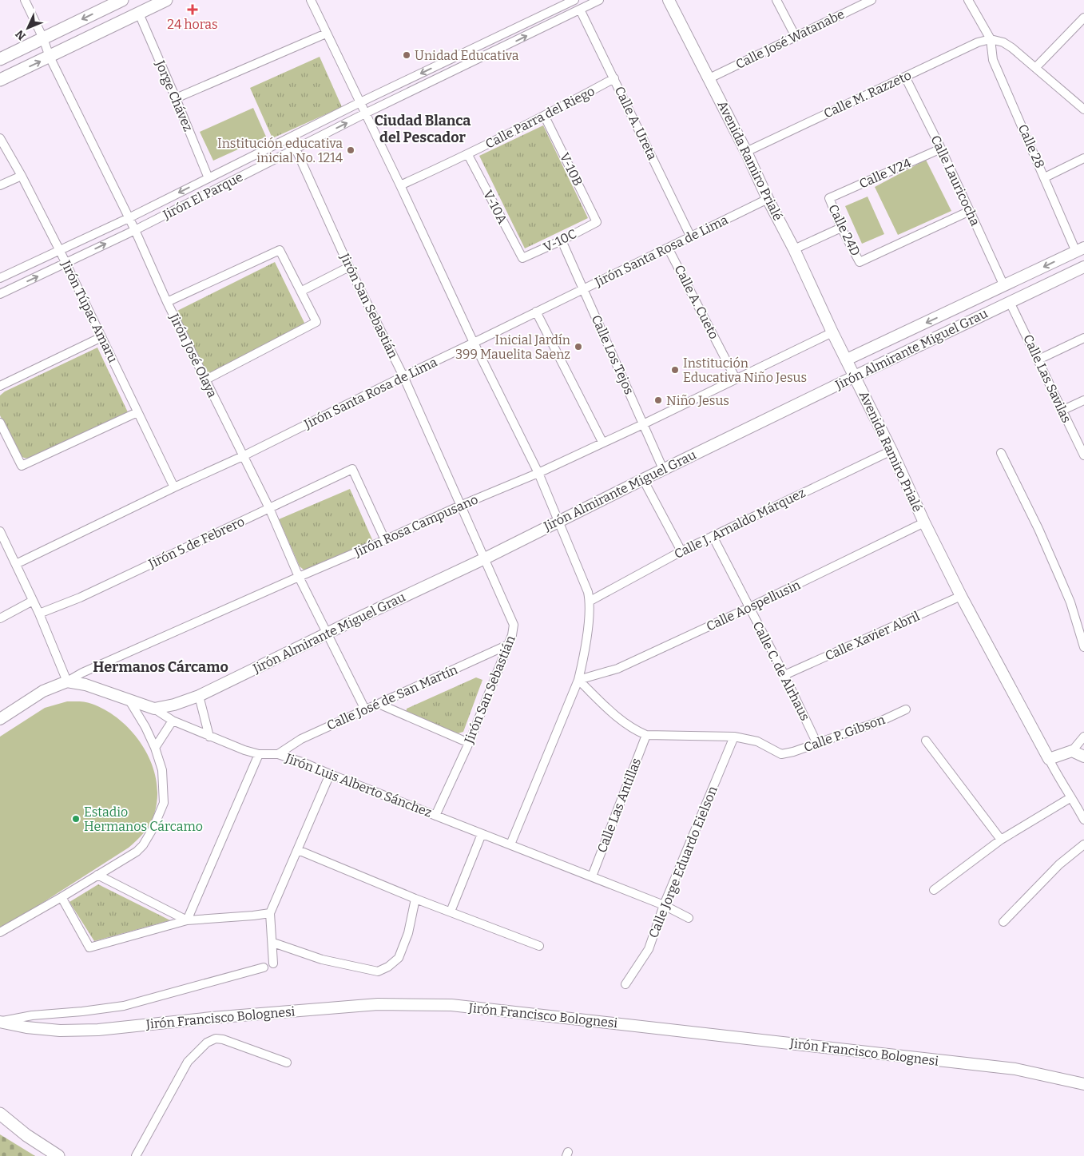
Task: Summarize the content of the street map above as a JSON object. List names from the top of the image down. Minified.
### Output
{"streets":{"street":["Calle José Watanabe","Calle M. Razzeto","Jorge Chávez","Calle Parra del Riego","Calle A. Ureta","Calle 28","Avenida Ramiro Prialé","V-10B","Calle V24","Calle Lauricocha","Jirón El Parque","V-10A","Calle 24D","V-10C","Jirón Santa Rosa de Lima","Calle A. Cueto","Jirón San Sebastián","Jirón Túpac Amaru","Jirón Almirante Miguel Grau","Calle Los Tejos","Jirón José Olaya","Calle Las Savilas","Calle J. Arnaldo Márquez","Jirón Rosa Campusano","Jirón 5 de Febrero","Calle Aospellusin","Calle Xavier Abril","Calle C. de Alrhaus","Calle José de San Martín","Calle P. Gibson","Jirón Luis Alberto Sánchez","Calle Las Antillas","Calle Jorge Eduardo Eielson","Jirón Francisco Bolognesi"]},"crossings":[["Calle José Watanabe","Avenida Ramiro Prialé"],["Calle M. Razzeto","Calle 28"],["Calle M. Razzeto","Avenida Ramiro Prialé"],["Calle M. Razzeto","Calle Lauricocha"],["Jorge Chávez","Jirón El Parque"],["Calle Parra del Riego","Calle A. Ureta"],["Calle Parra del Riego","V-10B"],["Calle Parra del Riego","V-10A"],["Calle A. Ureta","Jirón El Parque"],["Calle A. Ureta","Jirón Santa Rosa de Lima"],["Calle 28","Jirón Almirante Miguel Grau"],["Avenida Ramiro Prialé","Jirón Santa Rosa de Lima"],["Avenida Ramiro Prialé","Jirón Almirante Miguel Grau"],["Avenida Ramiro Prialé","Calle J. Arnaldo Márquez"],["Avenida Ramiro Prialé","Jirón Rosa Campusano"],["Avenida Ramiro Prialé","Calle Aospellusin"],["Avenida Ramiro Prialé","Calle Xavier Abril"],["V-10B","V-10C"],["Calle V24","Calle Lauricocha"],["Calle V24","Calle 24D"],["Calle Lauricocha","Calle 24D"],["Calle Lauricocha","Jirón Almirante Miguel Grau"],["Jirón El Parque","Jirón San Sebastián"],["Jirón El Parque","Jirón Túpac Amaru"],["Jirón El Parque","Jirón José Olaya"],["V-10A","V-10C"],["V-10C","Calle Los Tejos"],["Jirón Santa Rosa de Lima","Calle A. Cueto"],["Jirón Santa Rosa de Lima","Jirón San Sebastián"],["Jirón Santa Rosa de Lima","Jirón Túpac Amaru"],["Jirón Santa Rosa de Lima","Calle Los Tejos"],["Jirón Santa Rosa de Lima","Jirón José Olaya"],["Calle A. Cueto","Jirón Rosa Campusano"],["Jirón San Sebastián","Jirón Almirante Miguel Grau"],["Jirón San Sebastián","Jirón Rosa Campusano"],["Jirón San Sebastián","Calle José de San Martín"],["Jirón San Sebastián","Jirón Luis Alberto Sánchez"],["Jirón Almirante Miguel Grau","Calle Los Tejos"],["Jirón Almirante Miguel Grau","Jirón José Olaya"],["Jirón Almirante Miguel Grau","Calle Las Savilas"],["Jirón Almirante Miguel Grau","Jirón Luis Alberto Sánchez"],["Calle Los Tejos","Jirón Rosa Campusano"],["Jirón José Olaya","Jirón Rosa Campusano"],["Jirón José Olaya","Jirón 5 de Febrero"],["Jirón José Olaya","Calle José de San Martín"],["Calle J. Arnaldo Márquez","Calle C. de Alrhaus"],["Jirón Rosa Campusano","Jirón 5 de Febrero"],["Jirón Rosa Campusano","Jirón Luis Alberto Sánchez"],["Calle Aospellusin","Calle C. de Alrhaus"],["Calle Xavier Abril","Calle C. de Alrhaus"],["Calle C. de Alrhaus","Calle P. Gibson"],["Calle José de San Martín","Jirón Luis Alberto Sánchez"],["Calle P. Gibson","Calle Jorge Eduardo Eielson"],["Jirón Luis Alberto Sánchez","Calle Las Antillas"],["Jirón Luis Alberto Sánchez","Calle Jorge Eduardo Eielson"]],"districts":["Ciudad Blanca del Pescador","Hermanos Cárcamo"],"places":{"health":["24 horas"],"other":["Unidad Educativa","Institución educativa inicial No. 1214","Inicial Jardín 399 Mauelita Saenz","Institución Educativa Niño Jesus","Niño Jesus","Estadio Hermanos Cárcamo"]},"north":"bottom left"}
